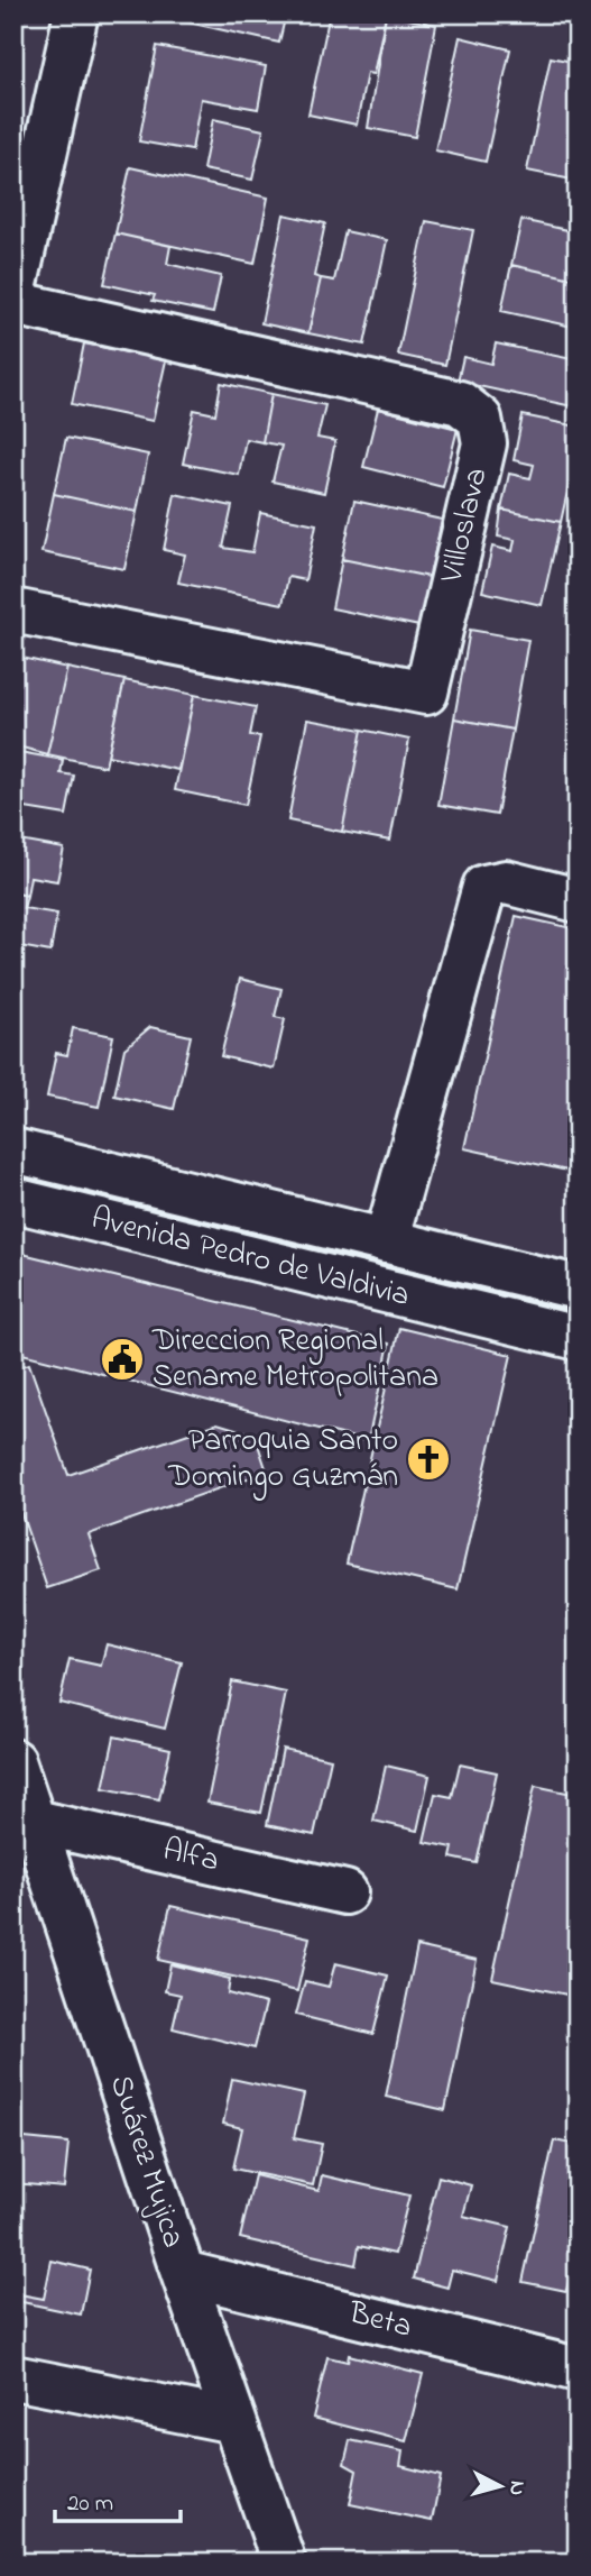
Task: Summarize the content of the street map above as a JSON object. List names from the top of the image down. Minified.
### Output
{"streets":{"street":["Villoslava","Avenida Pedro de Valdivia","Alfa","Suárez Mujica","Beta"]},"crossings":[["Alfa","Suárez Mujica"],["Suárez Mujica","Beta"]],"places":{"public building":["Direccion Regional Sename Metropolitana"],"church":["Parroquia Santo Domingo Guzmán"]},"scale_bar":"20 m","north":"right"}
